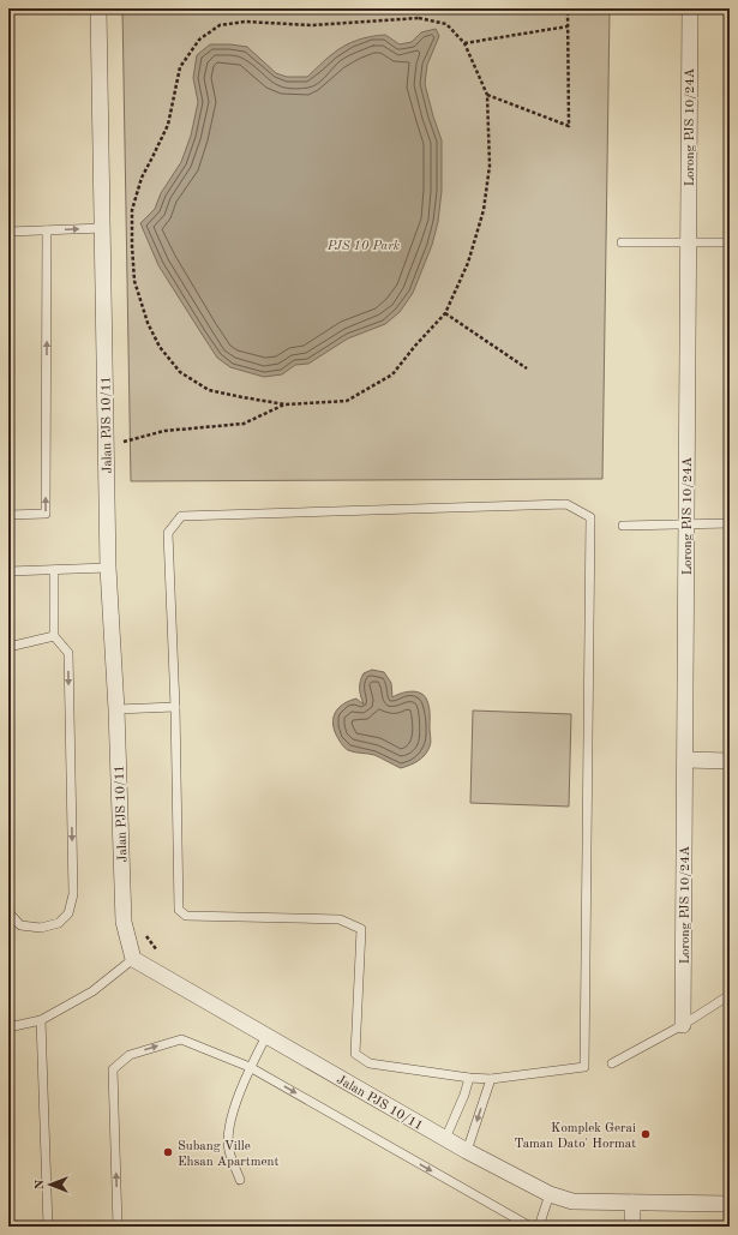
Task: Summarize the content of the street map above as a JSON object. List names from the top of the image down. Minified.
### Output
{"streets":{"street":["Lorong PJS 10/24A","Jalan PJS 10/11"]},"parks":["PJS 10 Park"],"places":["Komplek Gerai Taman Dato' Hormat","Subang Ville Ehsan Apartment"],"north":"left"}
